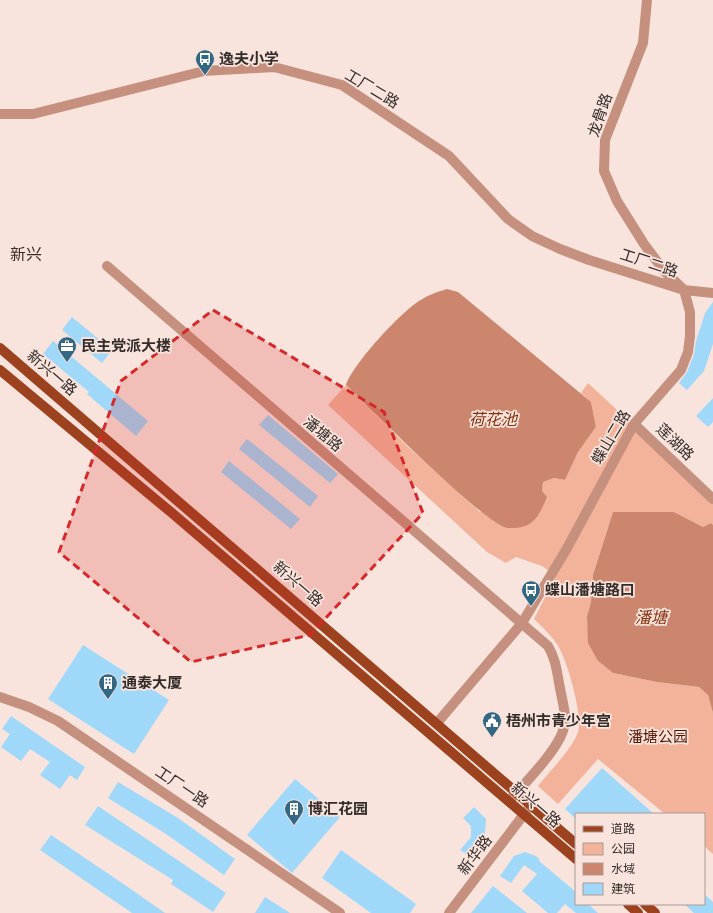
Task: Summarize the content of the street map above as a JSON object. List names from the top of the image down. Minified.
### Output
{"streets":{"main road":["新兴一路"],"street":["工厂二路","龙骨路","潘塘路","蝶山二路","莲湖路","工厂一路","新华路"]},"crossings":[["工厂二路","龙骨路"],["工厂二路","蝶山二路"],["龙骨路","蝶山二路"],["新兴一路","蝶山二路"],["新兴一路","新华路"],["潘塘路","蝶山二路"],["蝶山二路","莲湖路"]],"districts":["新兴"],"water":["荷花池","潘塘"],"parks":["潘塘公园"],"places":{"bus stop":["逸夫小学","蝶山潘塘路口"],"office":["民主党派大楼"],"building":["通泰大厦","博汇花园"],"public building":["梧州市青少年宫"]},"legend":["道路","公园","水域","建筑"]}
